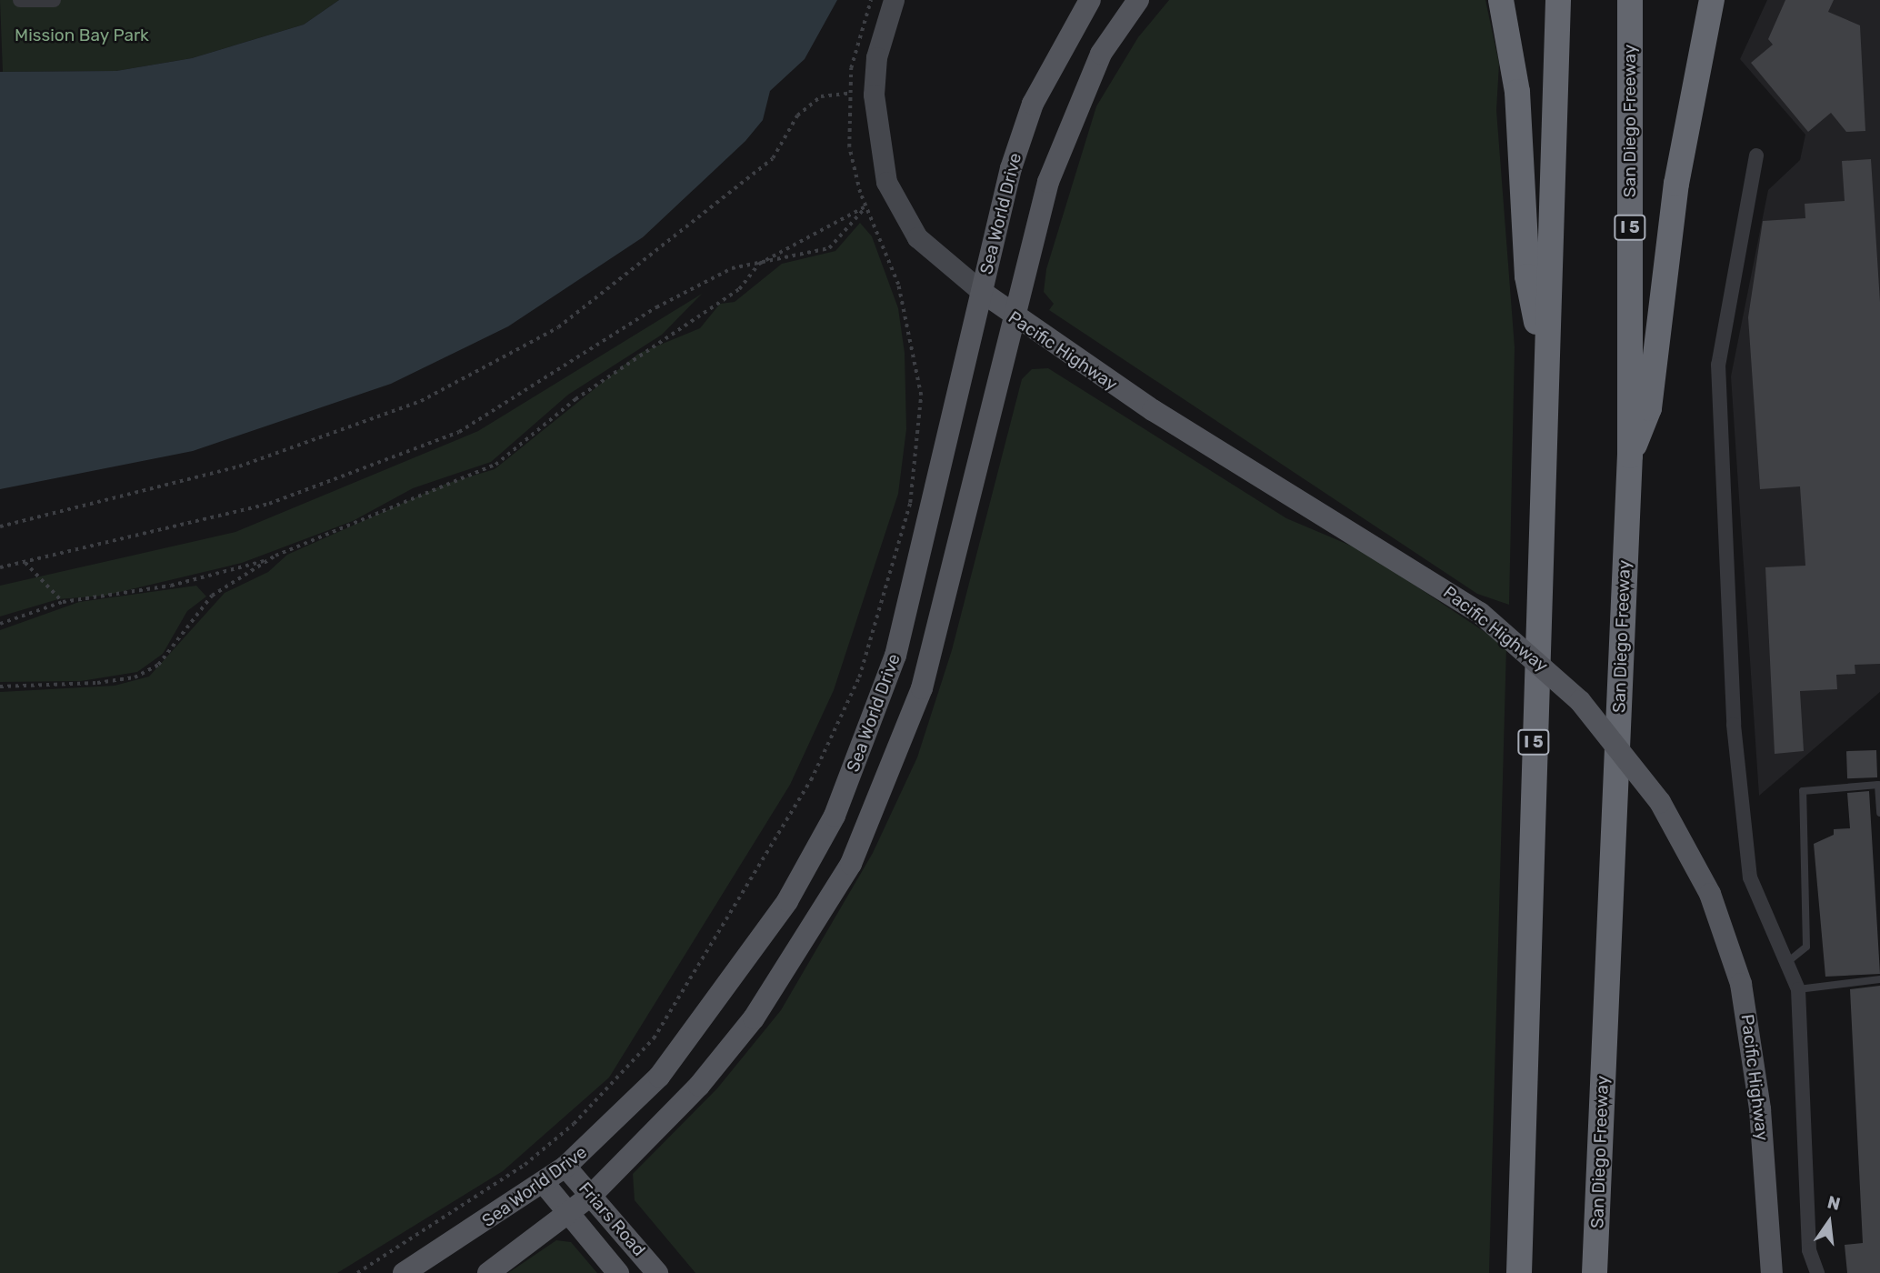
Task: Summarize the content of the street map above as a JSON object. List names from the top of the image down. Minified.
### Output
{"streets":{"highway":["San Diego Freeway","I 5"],"main road":["Sea World Drive","Pacific Highway","Friars Road"]},"crossings":[["Sea World Drive","Pacific Highway"],["Sea World Drive","Friars Road"]],"parks":["Mission Bay Park"],"north":"top"}
